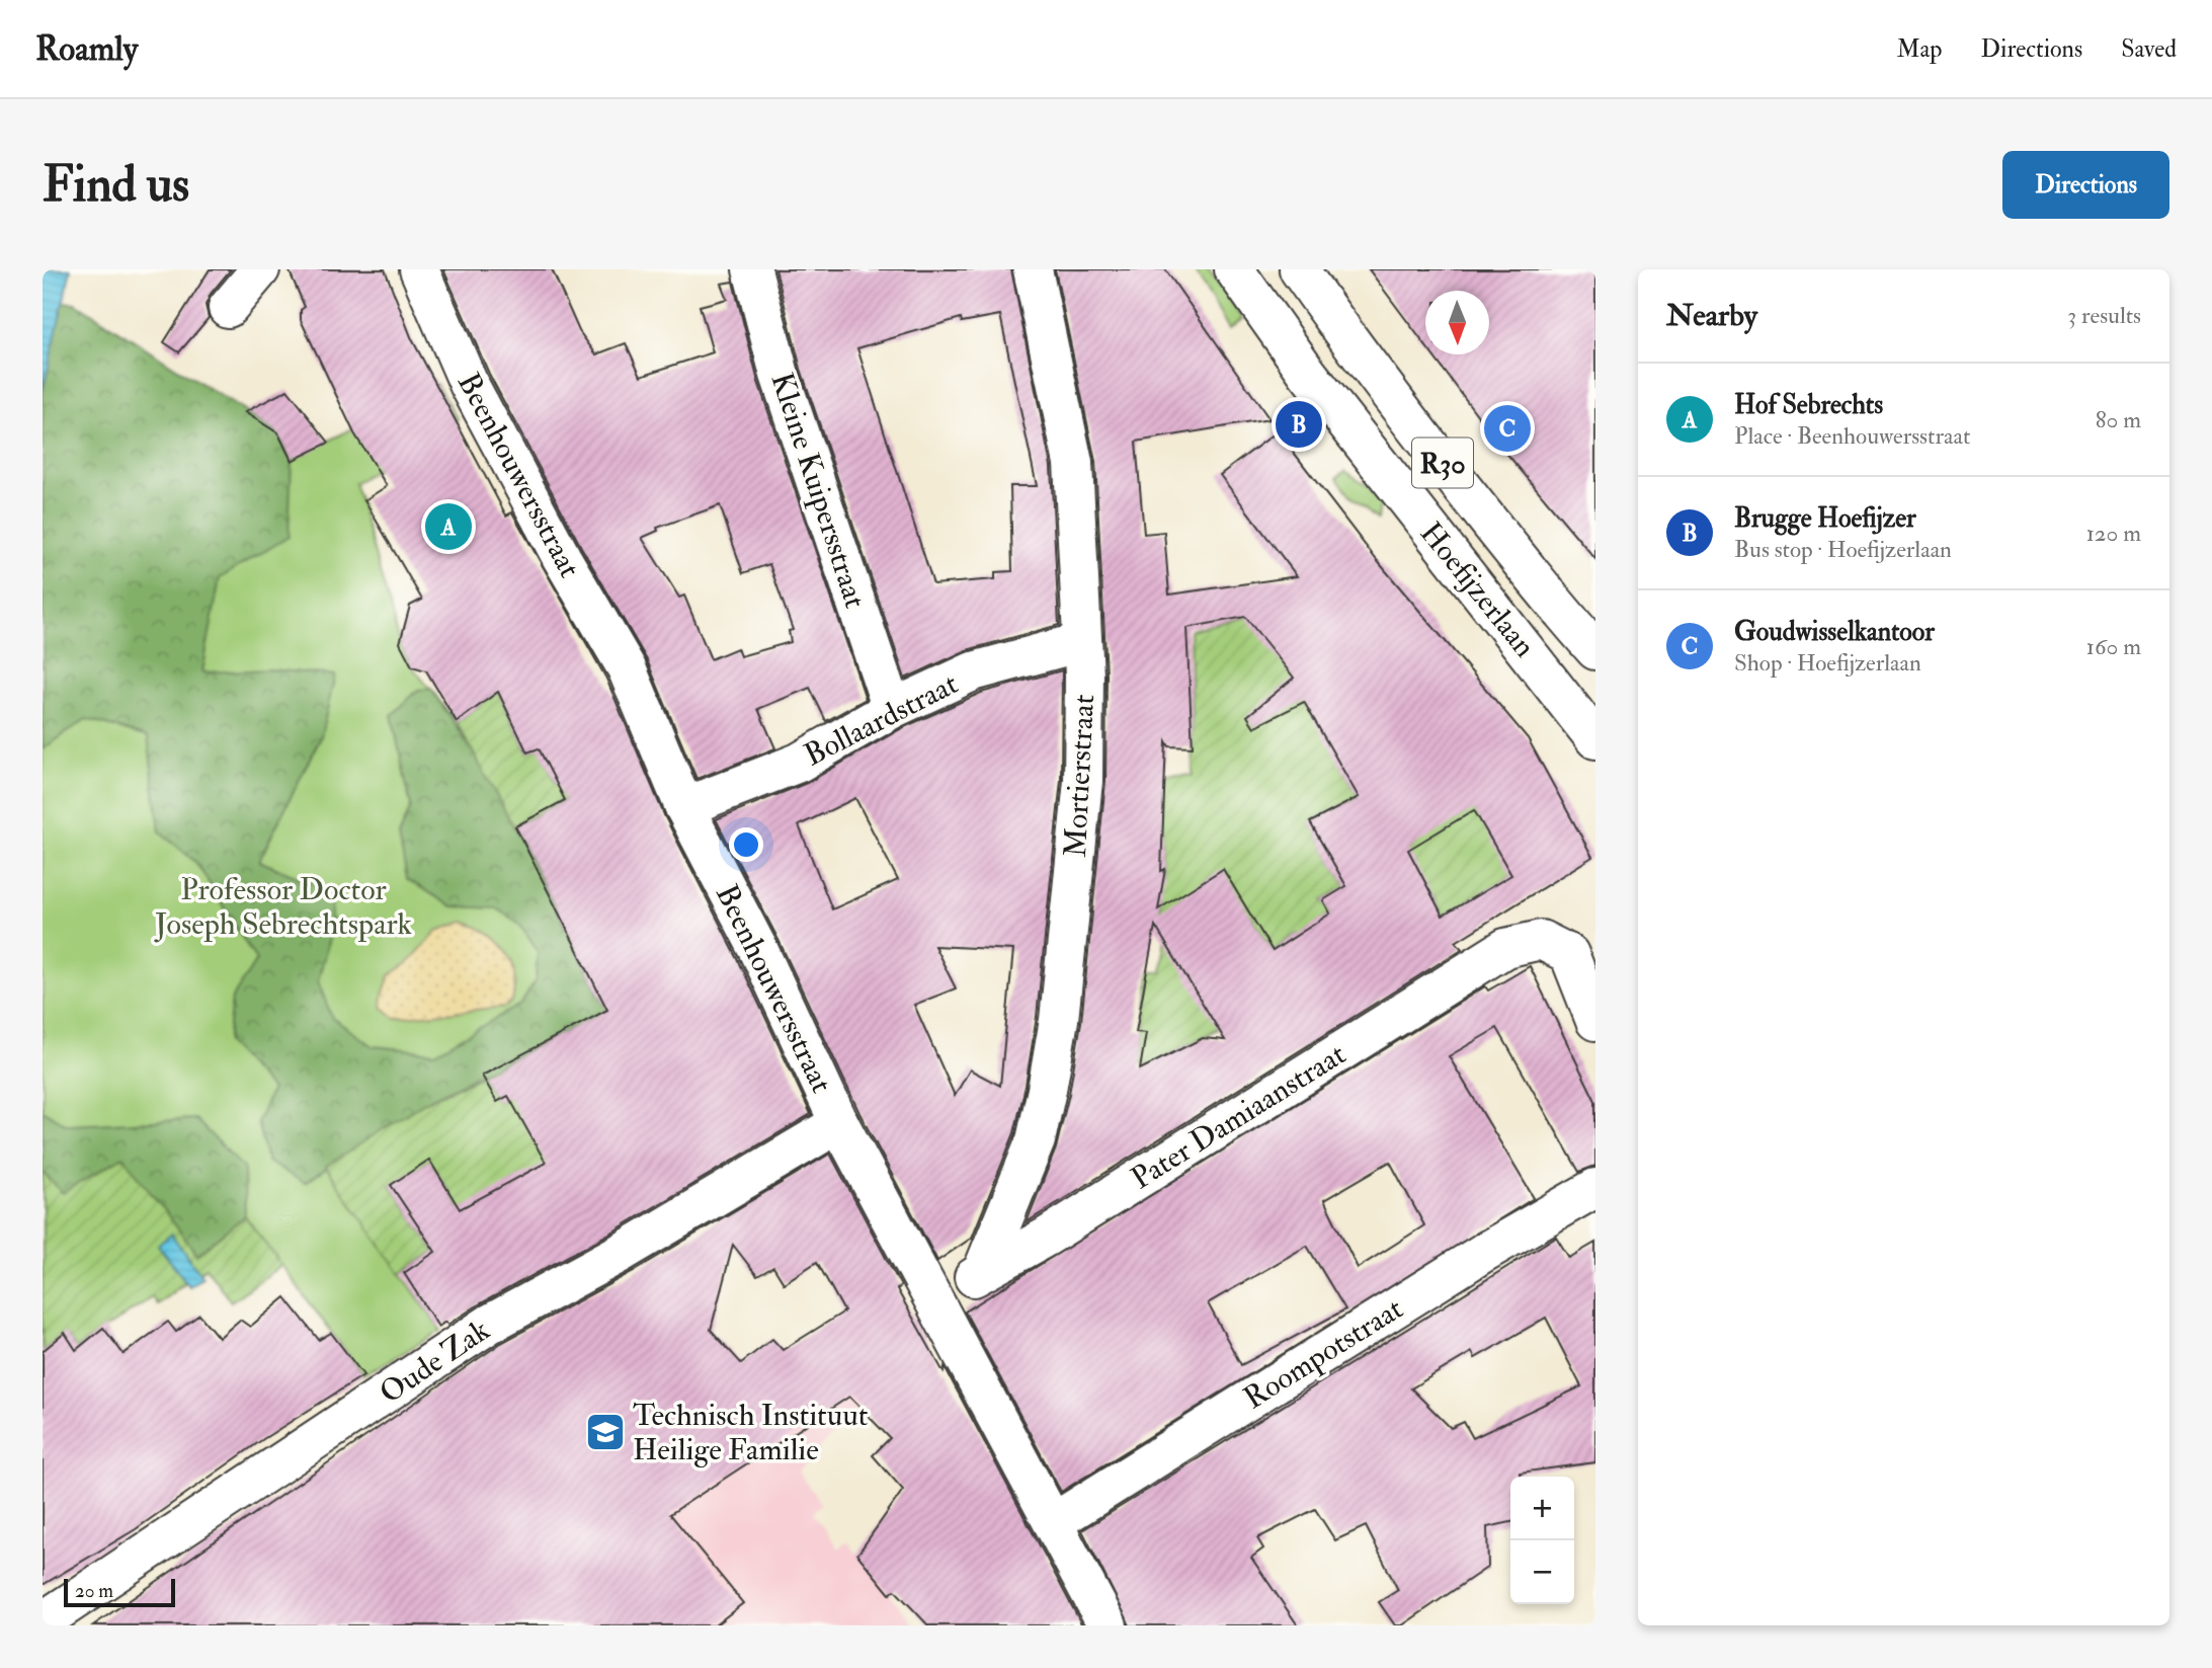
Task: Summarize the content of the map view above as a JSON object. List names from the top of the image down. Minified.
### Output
{"streets":{"street":["R30","Beenhouwersstraat","Kleine Kuipersstraat","Hoefijzerlaan","Bollaardstraat","Mortierstraat","Pater Damiaanstraat","Roompotstraat","Oude Zak"]},"crossings":[["Beenhouwersstraat","Bollaardstraat"],["Beenhouwersstraat","Pater Damiaanstraat"],["Beenhouwersstraat","Roompotstraat"],["Beenhouwersstraat","Oude Zak"],["Kleine Kuipersstraat","Bollaardstraat"],["Bollaardstraat","Mortierstraat"],["Mortierstraat","Pater Damiaanstraat"]],"parks":["Professor Doctor Joseph Sebrechtspark"],"places":{"school or university":["Technisch Instituut Heilige Familie"]},"scale_bar":"20 m","north":"bottom","page":{"header":"Roamly","nav":["Map","Directions","Saved"],"buttons":"Directions","title":"Find us","heading":["Nearby","3 results"],"list":[{"mark":"A","name":"Hof Sebrechts","note":"Place · Beenhouwersstraat","value":"80 m"},{"mark":"B","name":"Brugge Hoefijzer","note":"Bus stop · Hoefijzerlaan","value":"120 m"},{"mark":"C","name":"Goudwisselkantoor","note":"Shop · Hoefijzerlaan","value":"160 m"}],"pins":["B","C","A"],"map_buttons":["+","−"],"scale":"20 m"}}
